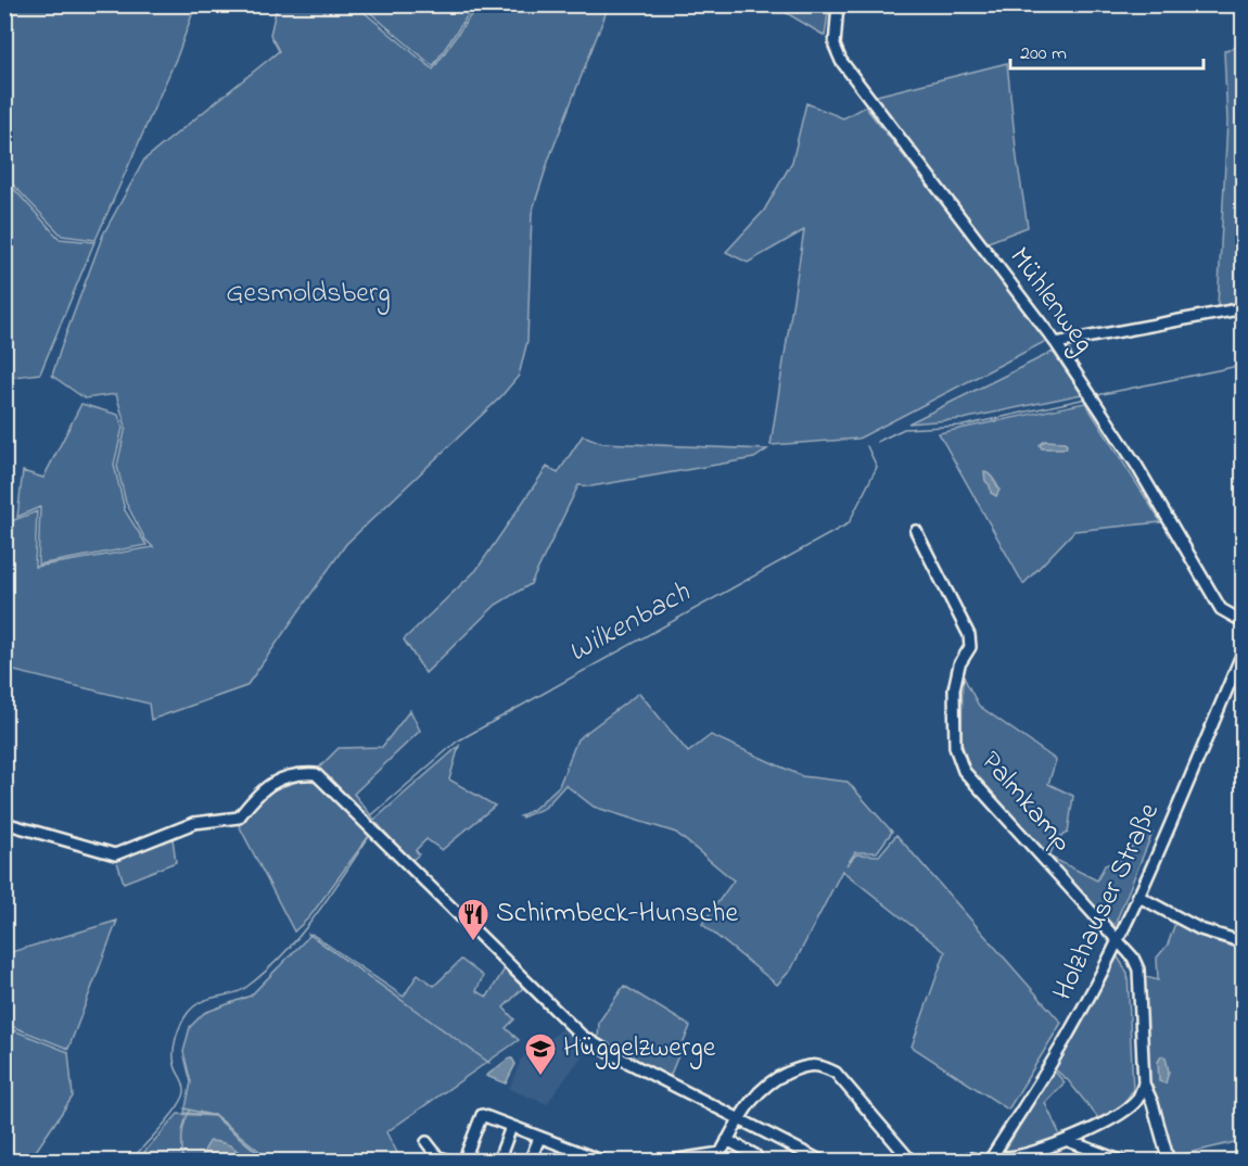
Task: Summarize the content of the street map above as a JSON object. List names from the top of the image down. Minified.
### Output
{"streets":{"street":["Mühlenweg","Palmkamp","Holzhauser Straße"]},"crossings":[["Palmkamp","Holzhauser Straße"]],"water":["Wilkenbach"],"parks":["Gesmoldsberg"],"places":{"restaurant":["Schirmbeck-Hunsche"],"school or university":["Hüggelzwerge"]},"scale_bar":"200 m"}
